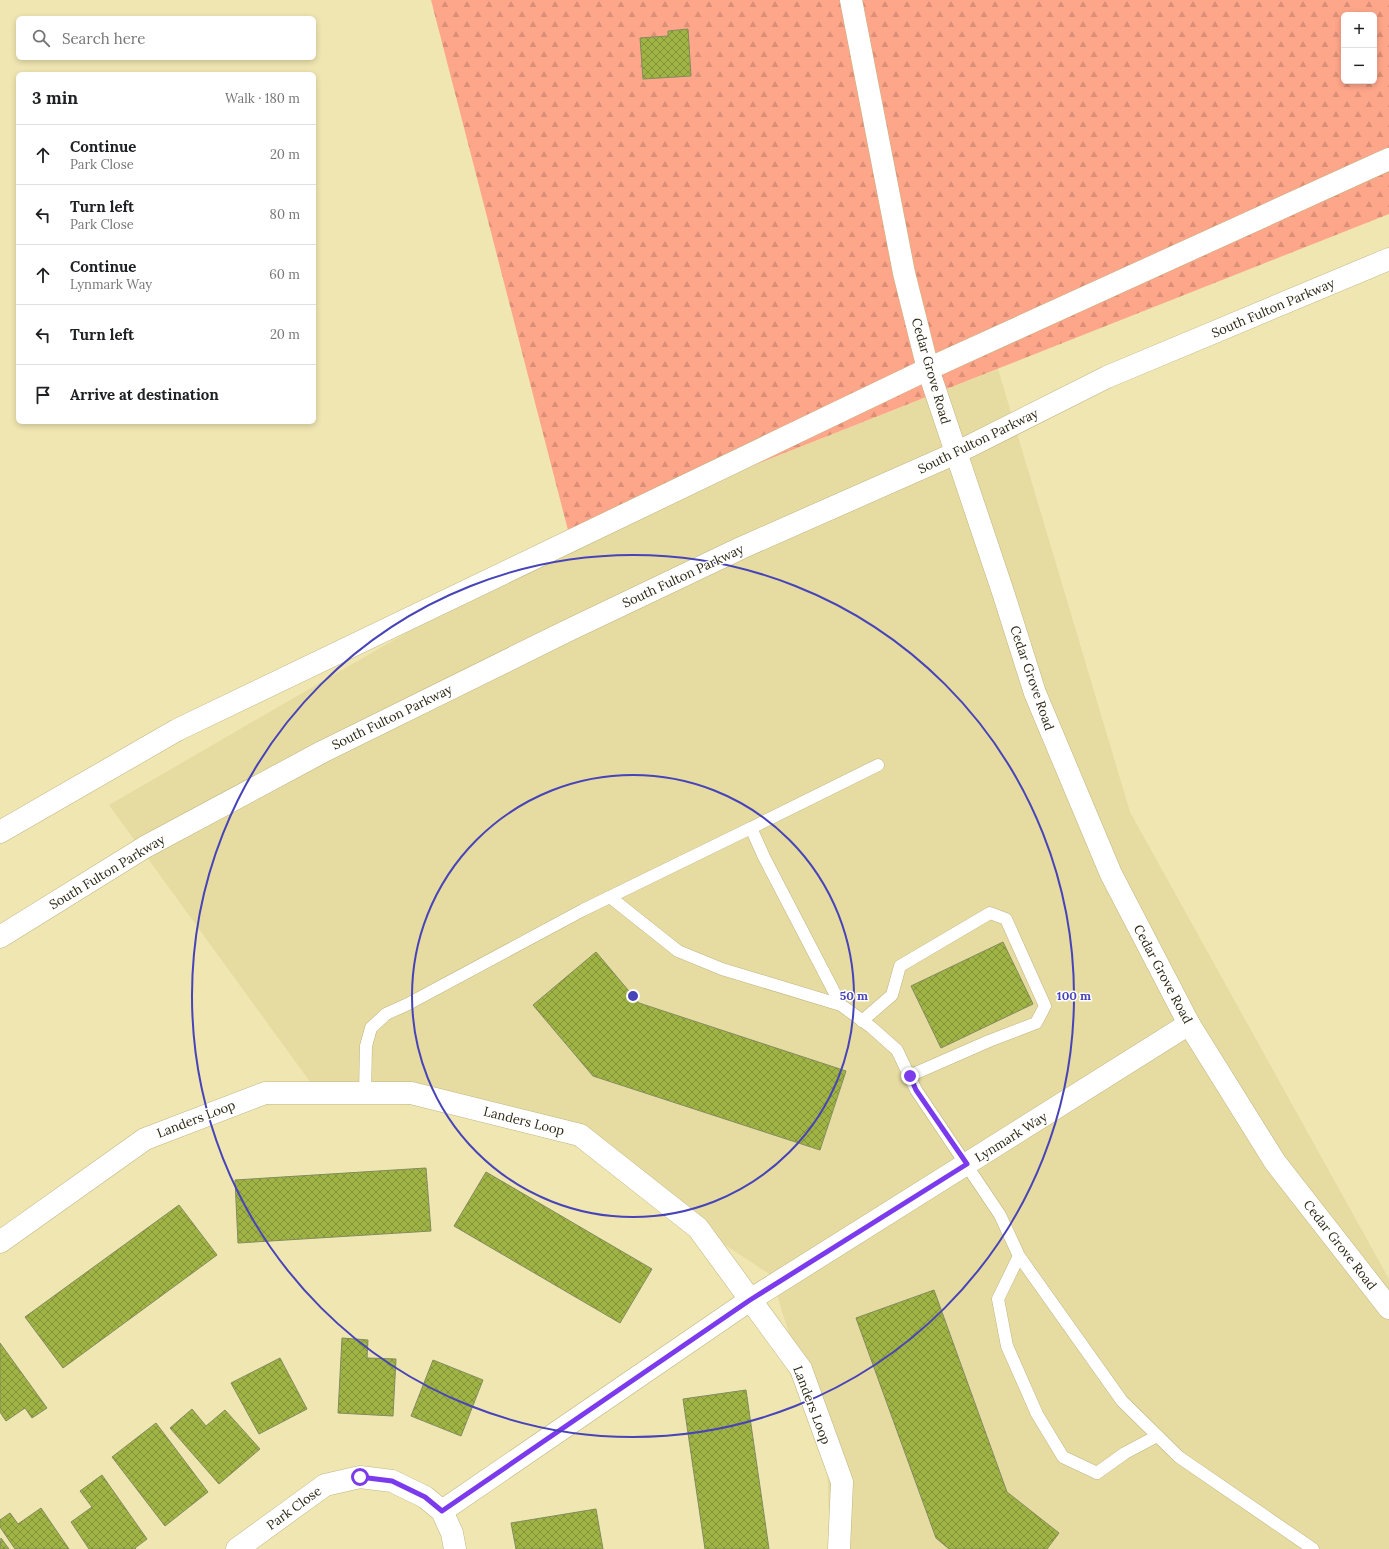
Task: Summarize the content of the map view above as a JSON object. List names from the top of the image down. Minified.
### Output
{"streets":{"main road":["South Fulton Parkway","Cedar Grove Road","Landers Loop","Lynmark Way","Park Close"]},"crossings":[["South Fulton Parkway","Cedar Grove Road"],["Cedar Grove Road","Lynmark Way"],["Landers Loop","Lynmark Way"]],"page":{"map_buttons":["+","−"],"search":"Search here","heading":["3 min","Walk · 180 m"],"list":[["Continue","Park Close","20 m"],["Turn left","Park Close","80 m"],["Continue","Lynmark Way","60 m"],["Turn left","20 m"],"Arrive at destination"]},"rings":["50 m","100 m"]}
